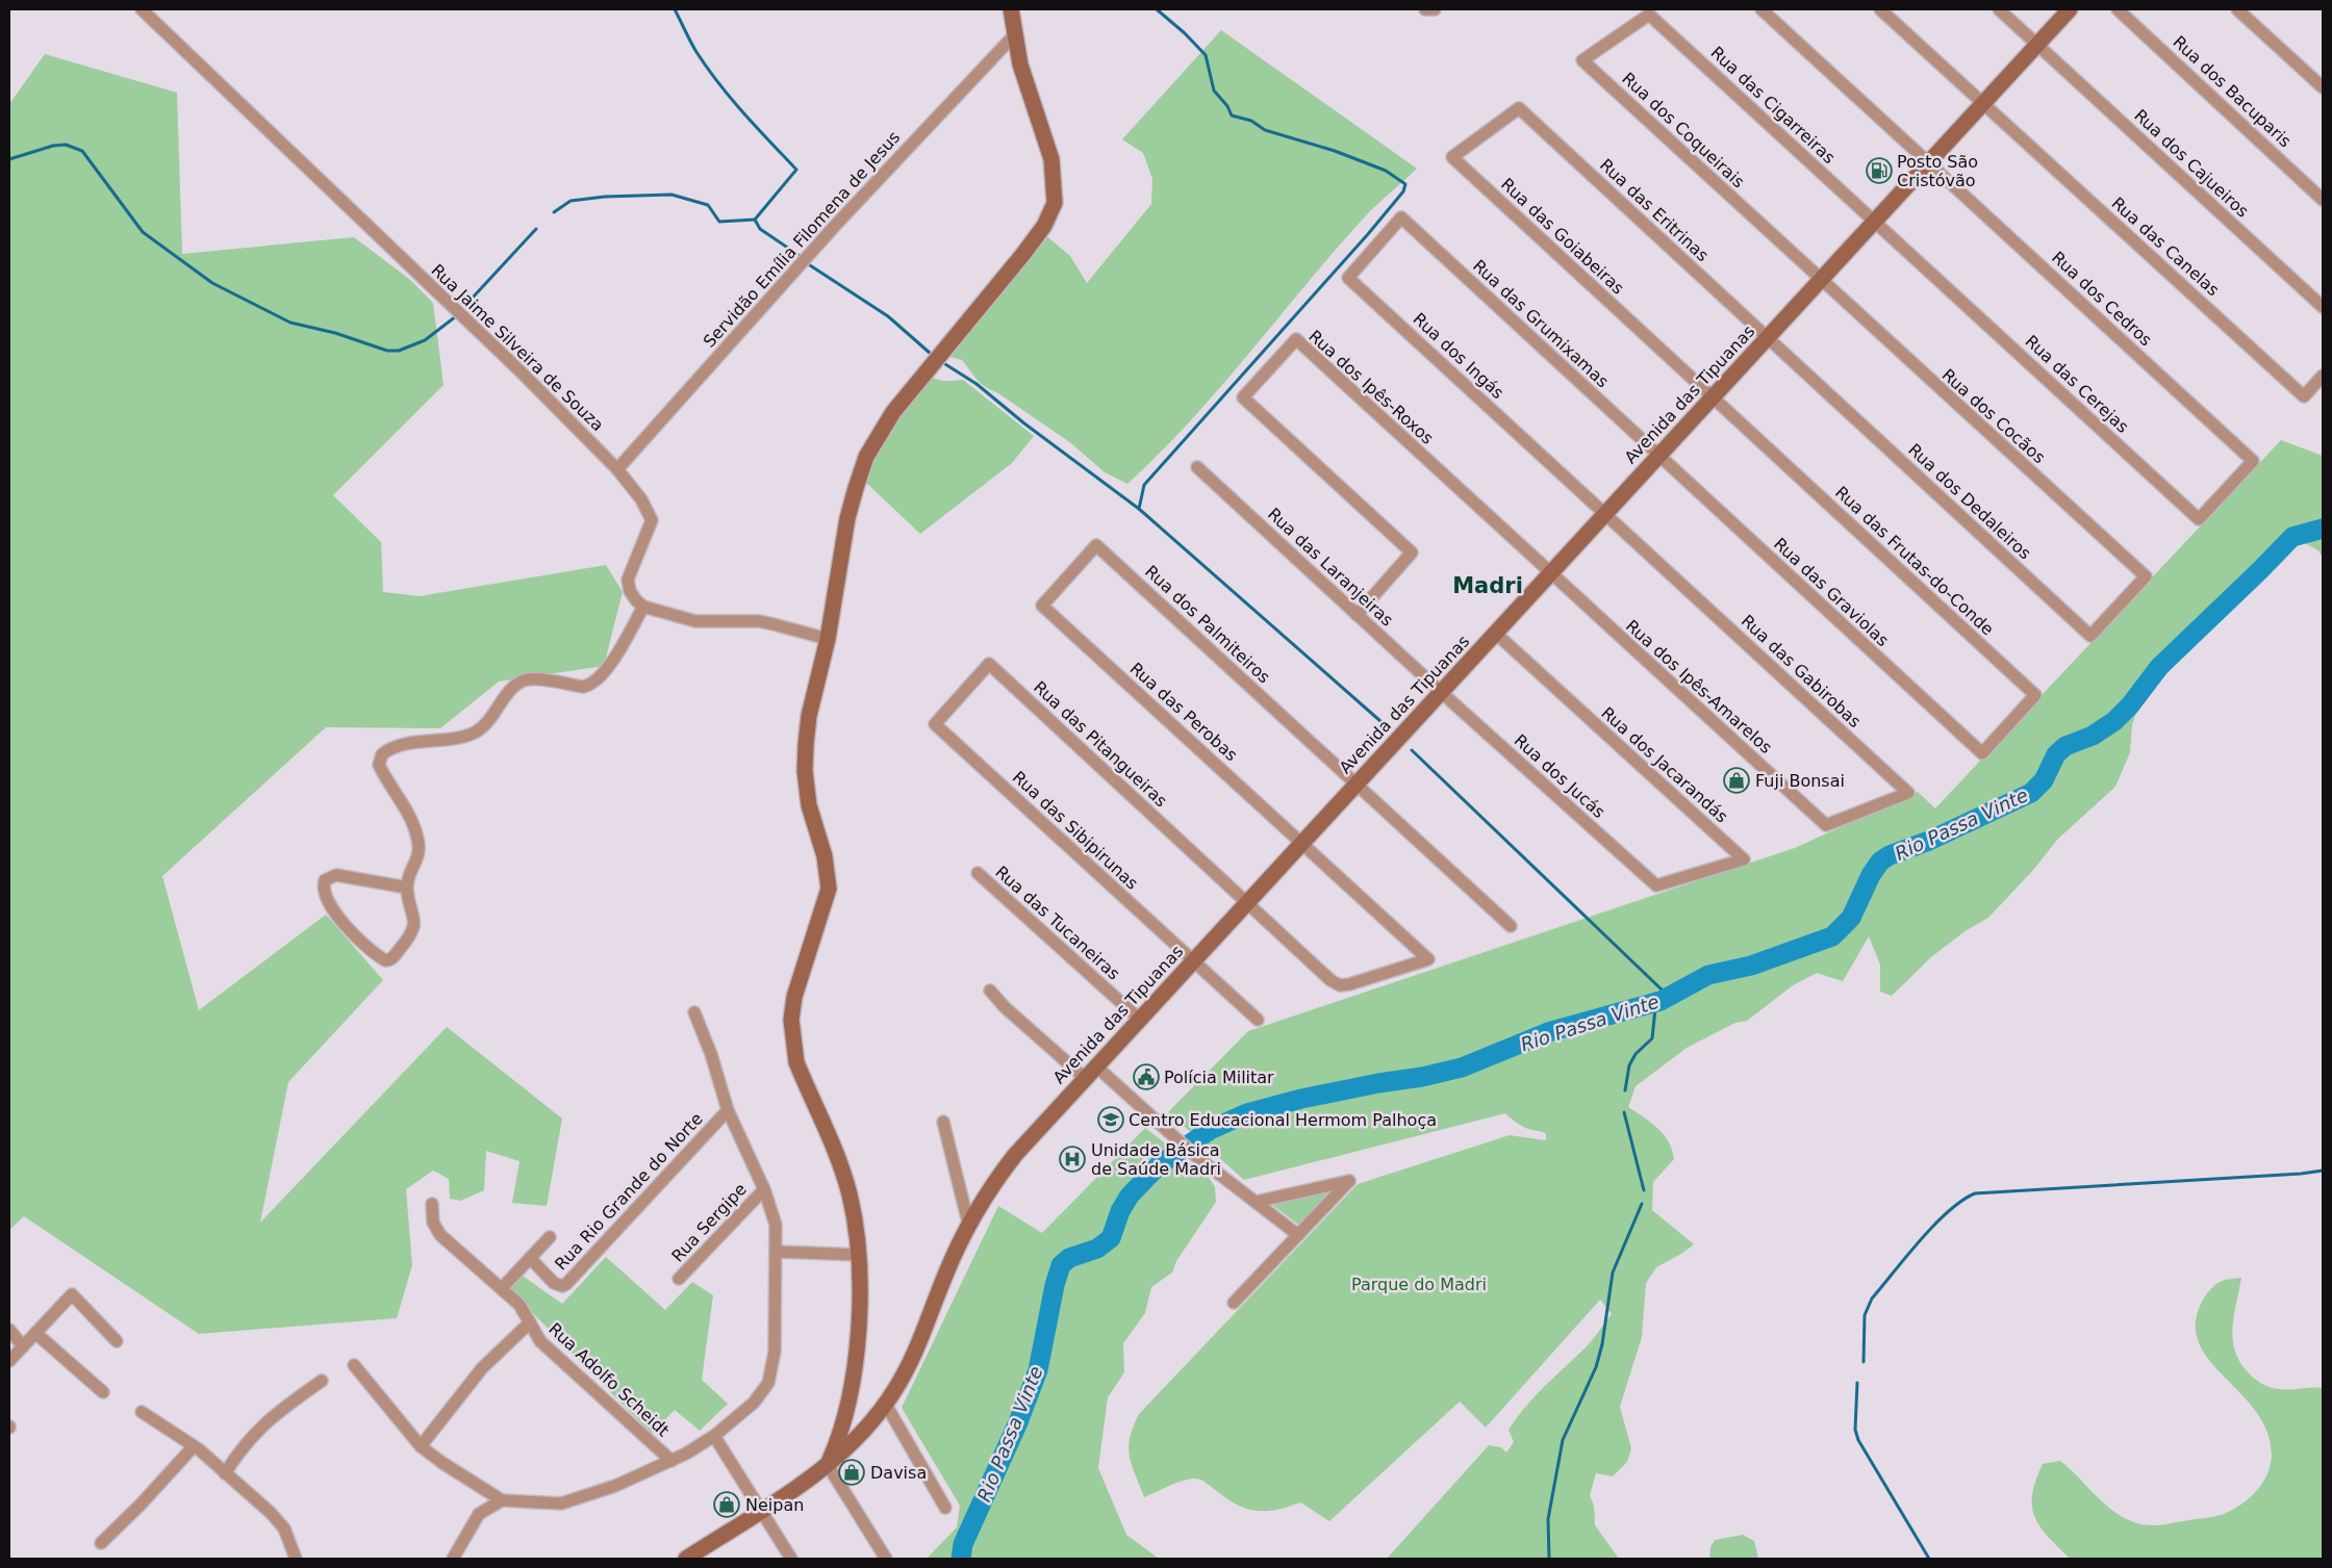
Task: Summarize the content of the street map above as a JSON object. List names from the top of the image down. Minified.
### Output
{"streets":{"main road":["Avenida das Tipuanas"],"street":["Rua dos Bacuparis","Rua das Cigarreiras","Rua dos Coqueirais","Rua dos Cajueiros","Rua das Eritrinas","Rua das Goiabeiras","Servidão Emília Filomena de Jesus","Rua das Canelas","Rua dos Cedros","Rua das Grumixamas","Rua Jaime Silveira de Souza","Rua dos Ingás","Rua das Cerejas","Rua dos Ipês-Roxos","Rua dos Cocãos","Rua dos Dedaleiros","Rua das Frutas-do-Conde","Rua das Laranjeiras","Rua das Graviolas","Rua dos Palmiteiros","Rua das Gabirobas","Rua dos Ipês-Amarelos","Rua das Perobas","Rua das Pitangueiras","Rua dos Jacarandás","Rua dos Jucás","Rua das Sibipirunas","Rua das Tucaneiras","Rua Rio Grande do Norte","Rua Sergipe","Rua Adolfo Scheidt"]},"crossings":[["Rua das Cigarreiras","Rua dos Coqueirais"],["Rua das Cigarreiras","Rua das Cerejas"],["Rua das Cigarreiras","Avenida das Tipuanas"],["Rua dos Coqueirais","Avenida das Tipuanas"],["Rua dos Coqueirais","Rua dos Cocãos"],["Rua dos Cajueiros","Avenida das Tipuanas"],["Rua das Eritrinas","Rua das Goiabeiras"],["Rua das Eritrinas","Avenida das Tipuanas"],["Rua das Eritrinas","Rua dos Dedaleiros"],["Rua das Goiabeiras","Avenida das Tipuanas"],["Rua das Goiabeiras","Rua das Frutas-do-Conde"],["Servidão Emília Filomena de Jesus","Rua Jaime Silveira de Souza"],["Rua das Canelas","Avenida das Tipuanas"],["Rua dos Cedros","Rua das Cerejas"],["Rua dos Cedros","Avenida das Tipuanas"],["Rua das Grumixamas","Rua dos Ingás"],["Rua das Grumixamas","Avenida das Tipuanas"],["Rua das Grumixamas","Rua das Graviolas"],["Rua dos Ingás","Avenida das Tipuanas"],["Rua dos Ingás","Rua das Gabirobas"],["Rua das Cerejas","Avenida das Tipuanas"],["Rua dos Ipês-Roxos","Avenida das Tipuanas"],["Rua dos Ipês-Roxos","Rua das Laranjeiras"],["Rua dos Ipês-Roxos","Rua dos Ipês-Amarelos"],["Avenida das Tipuanas","Rua dos Cocãos"],["Avenida das Tipuanas","Rua dos Dedaleiros"],["Avenida das Tipuanas","Rua das Frutas-do-Conde"],["Avenida das Tipuanas","Rua das Laranjeiras"],["Avenida das Tipuanas","Rua das Graviolas"],["Avenida das Tipuanas","Rua dos Palmiteiros"],["Avenida das Tipuanas","Rua das Gabirobas"],["Avenida das Tipuanas","Rua dos Ipês-Amarelos"],["Avenida das Tipuanas","Rua das Perobas"],["Avenida das Tipuanas","Rua das Pitangueiras"],["Avenida das Tipuanas","Rua dos Jacarandás"],["Avenida das Tipuanas","Rua dos Jucás"],["Avenida das Tipuanas","Rua das Sibipirunas"],["Avenida das Tipuanas","Rua das Tucaneiras"],["Rua dos Cocãos","Rua dos Dedaleiros"],["Rua das Frutas-do-Conde","Rua das Graviolas"],["Rua das Laranjeiras","Rua dos Jucás"],["Rua dos Palmiteiros","Rua das Perobas"],["Rua das Gabirobas","Rua dos Ipês-Amarelos"],["Rua das Perobas","Rua das Pitangueiras"],["Rua das Pitangueiras","Rua das Sibipirunas"],["Rua dos Jacarandás","Rua dos Jucás"]],"districts":["Madri"],"water":["Rio Passa Vinte"],"parks":["Parque do Madri"],"places":{"fuel station":["Posto São Cristóvão"],"shop":["Fuji Bonsai","Davisa","Neipan"],"public building":["Polícia Militar"],"school or university":["Centro Educacional Hermom Palhoça"],"hospital":["Unidade Básica de Saúde Madri"]}}
